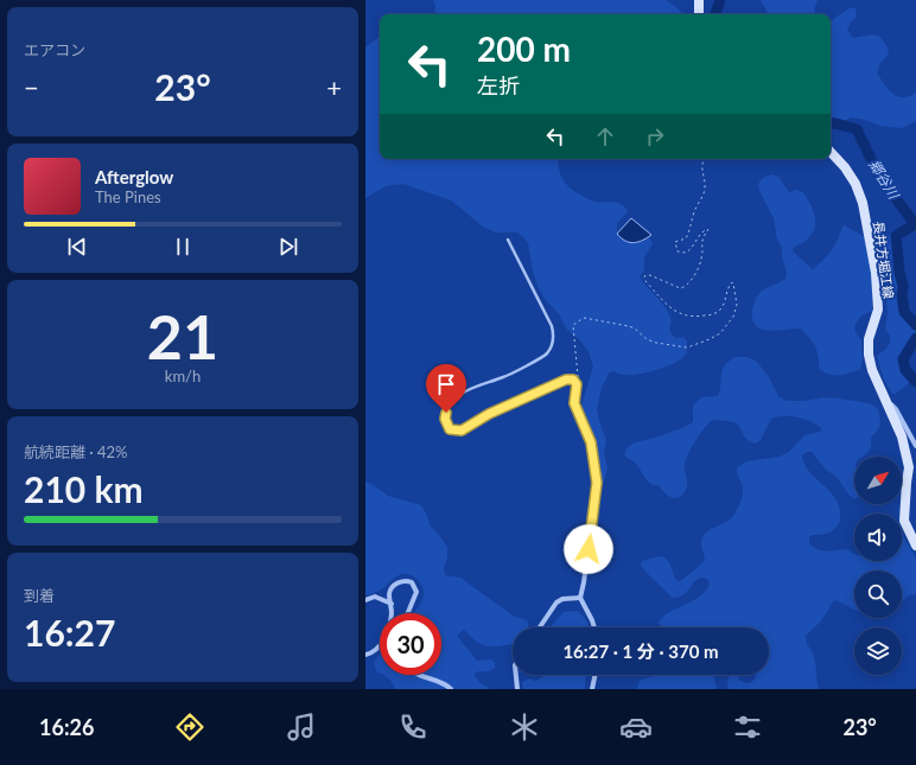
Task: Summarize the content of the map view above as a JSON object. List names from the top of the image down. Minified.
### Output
{"streets":{"main road":["長井方堀江線"]},"water":["郷谷川"],"north":"top right","page":{"tile":["エアコン",["21","km/h"],["航続距離 · 42%","210 km"],["到着","16:27"]],"turn":["200 m","左折"],"heat":["−","23°","+"],"song":["Afterglow","The Pines"],"limit":"30","trip":"16:27 · 1 分 · 370 m","tabs":["16:26","23°"]}}
